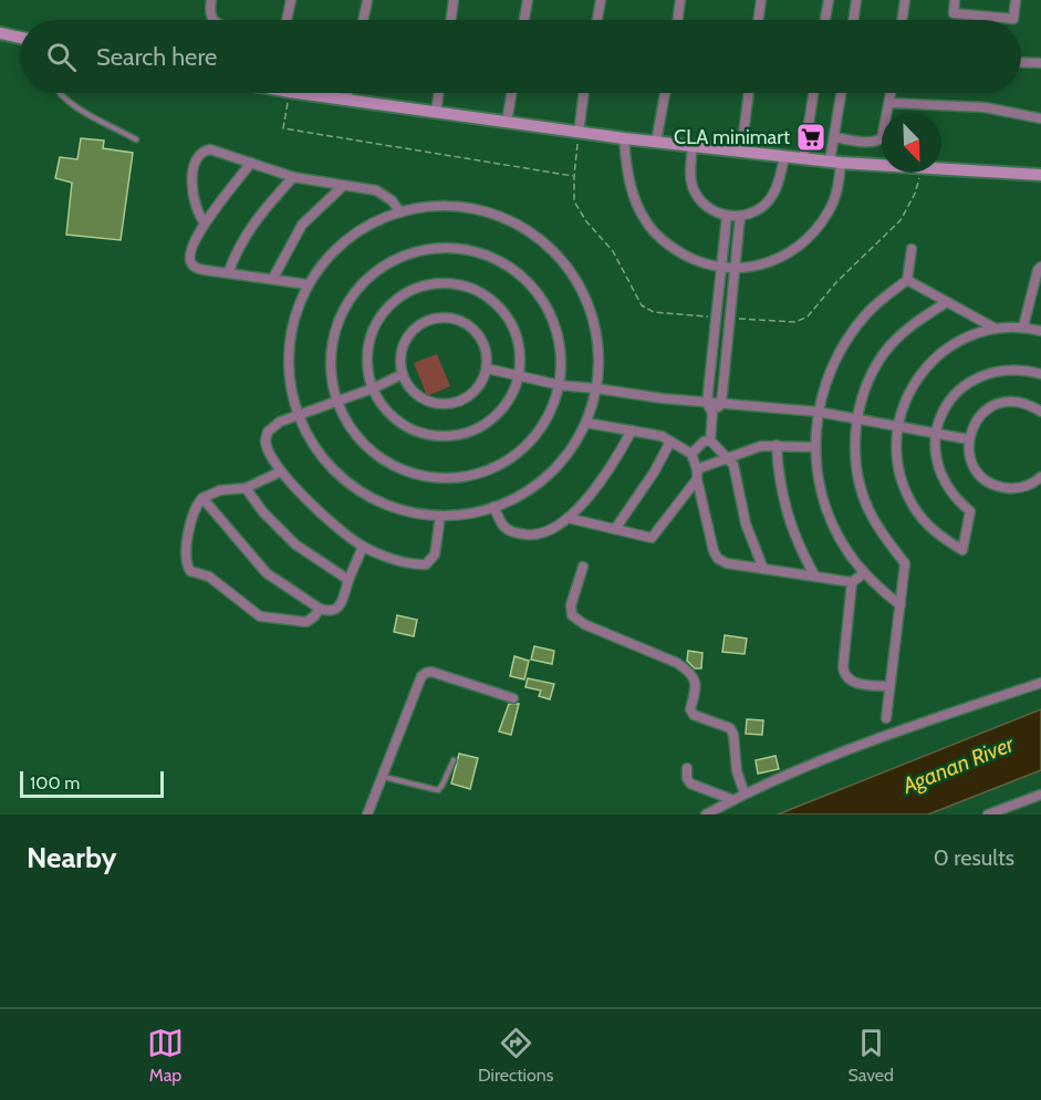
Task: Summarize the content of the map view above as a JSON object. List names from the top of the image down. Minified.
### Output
{"water":["Aganan River"],"places":{"supermarket":["CLA minimart"]},"scale_bar":"100 m","north":"bottom right","page":{"search":"Search here","scale":"100 m","heading":["Nearby","0 results"],"nav":["Map","Directions","Saved"]}}
